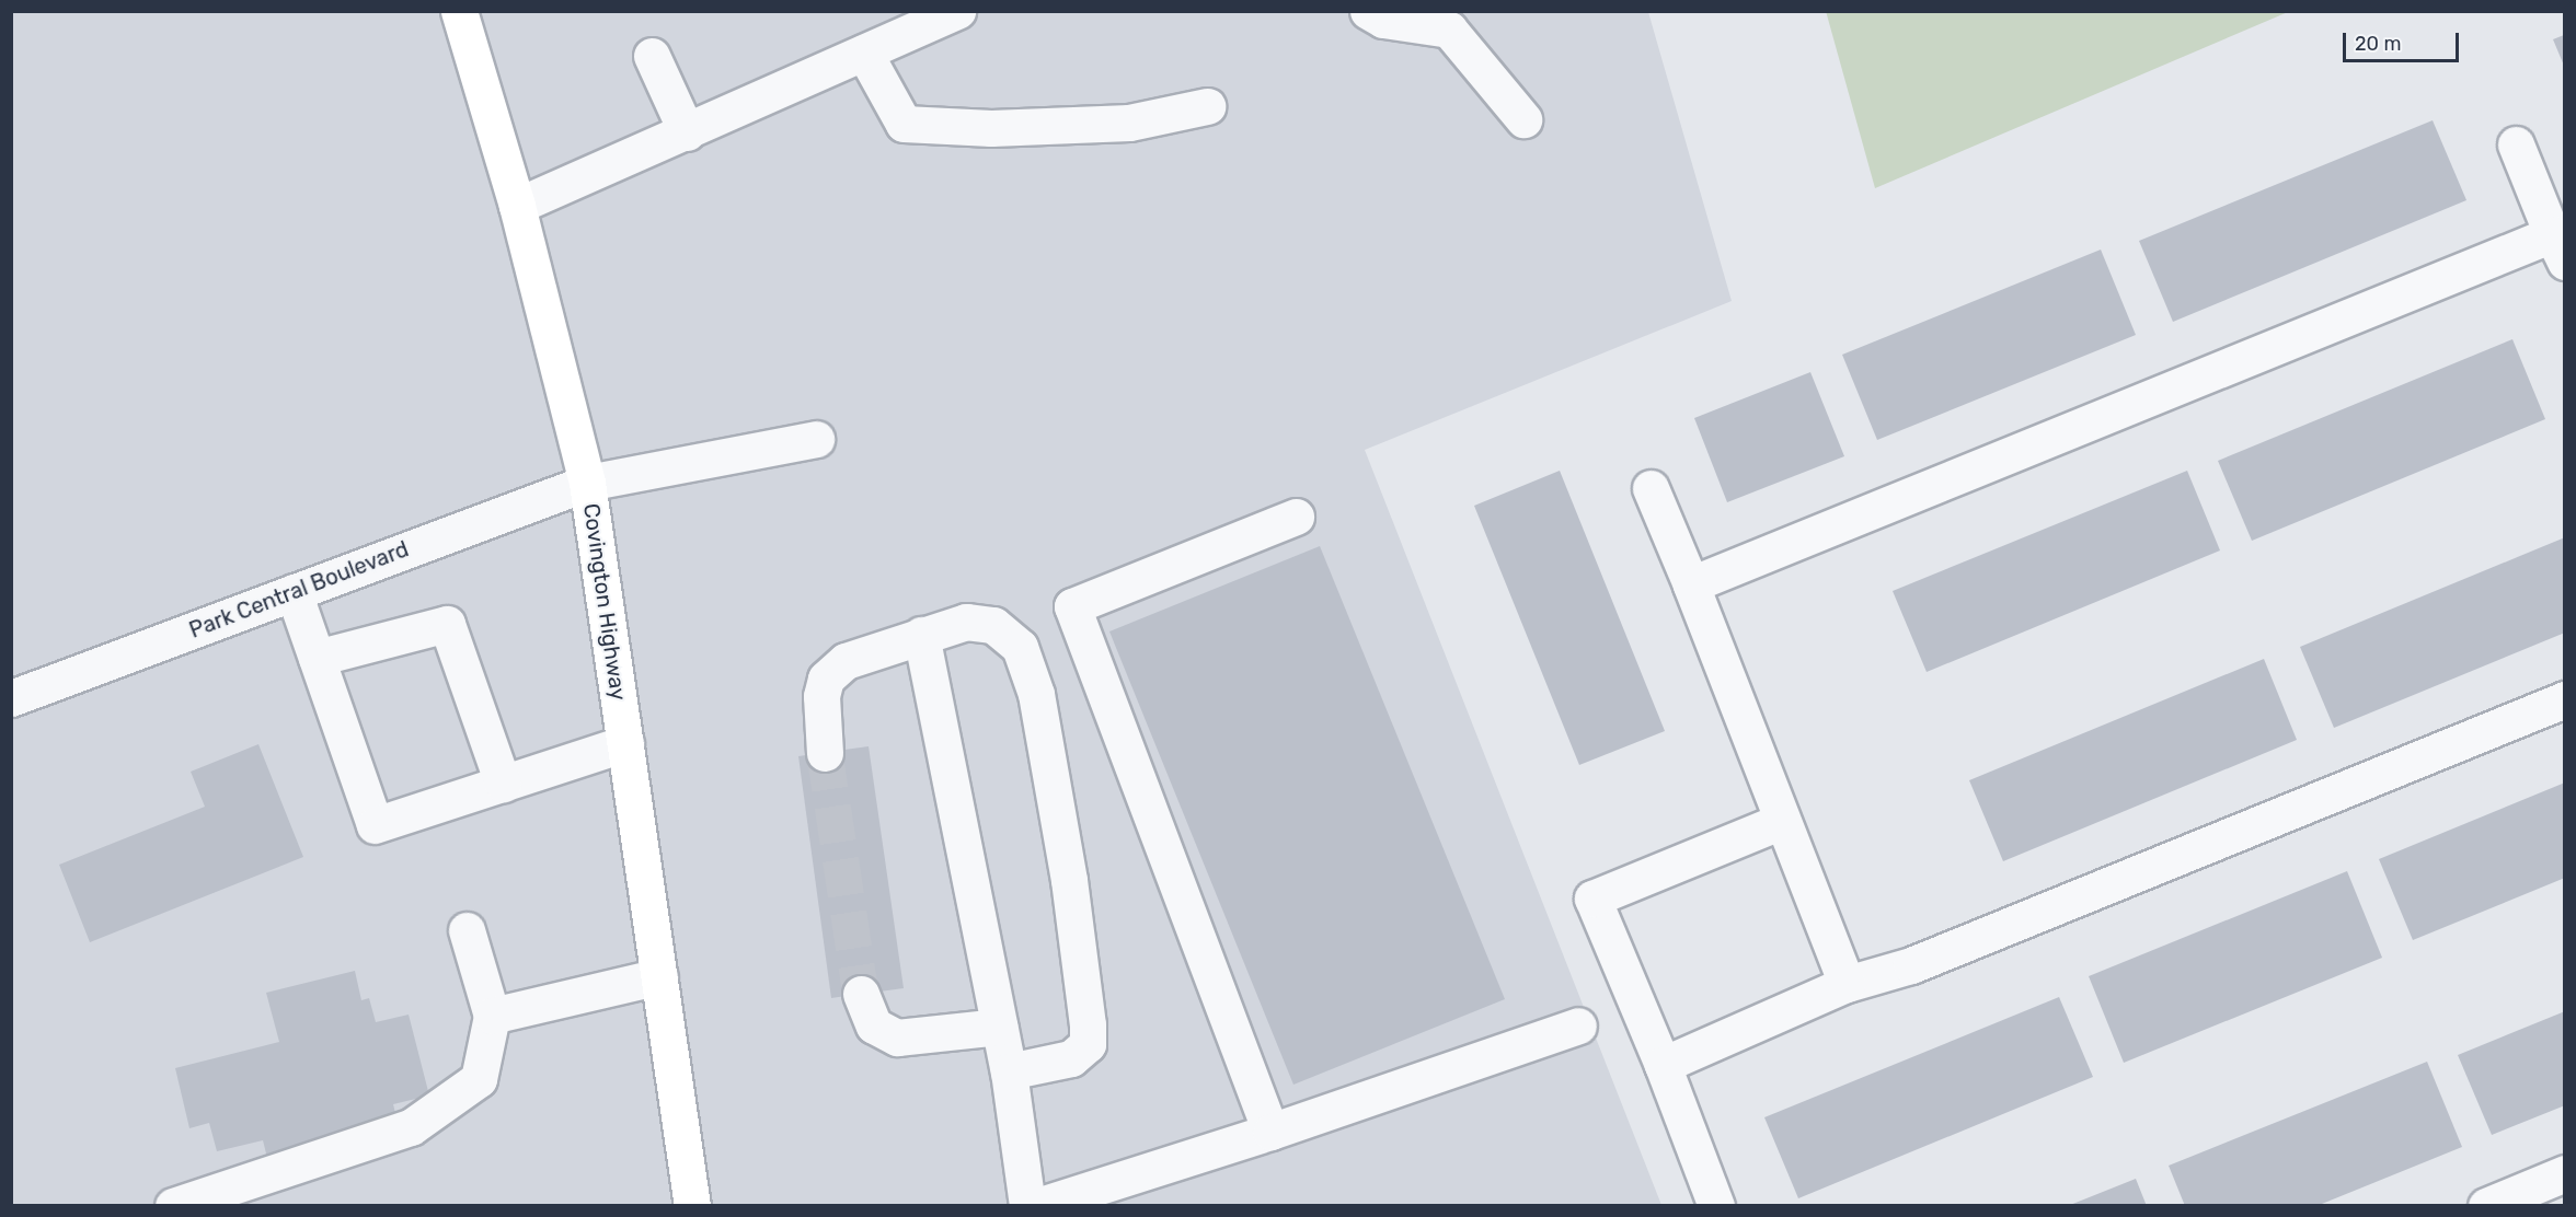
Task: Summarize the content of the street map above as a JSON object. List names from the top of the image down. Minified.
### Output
{"streets":{"main road":["Covington Highway"],"street":["Park Central Boulevard"]},"crossings":[["Park Central Boulevard","Covington Highway"]],"scale_bar":"20 m"}
